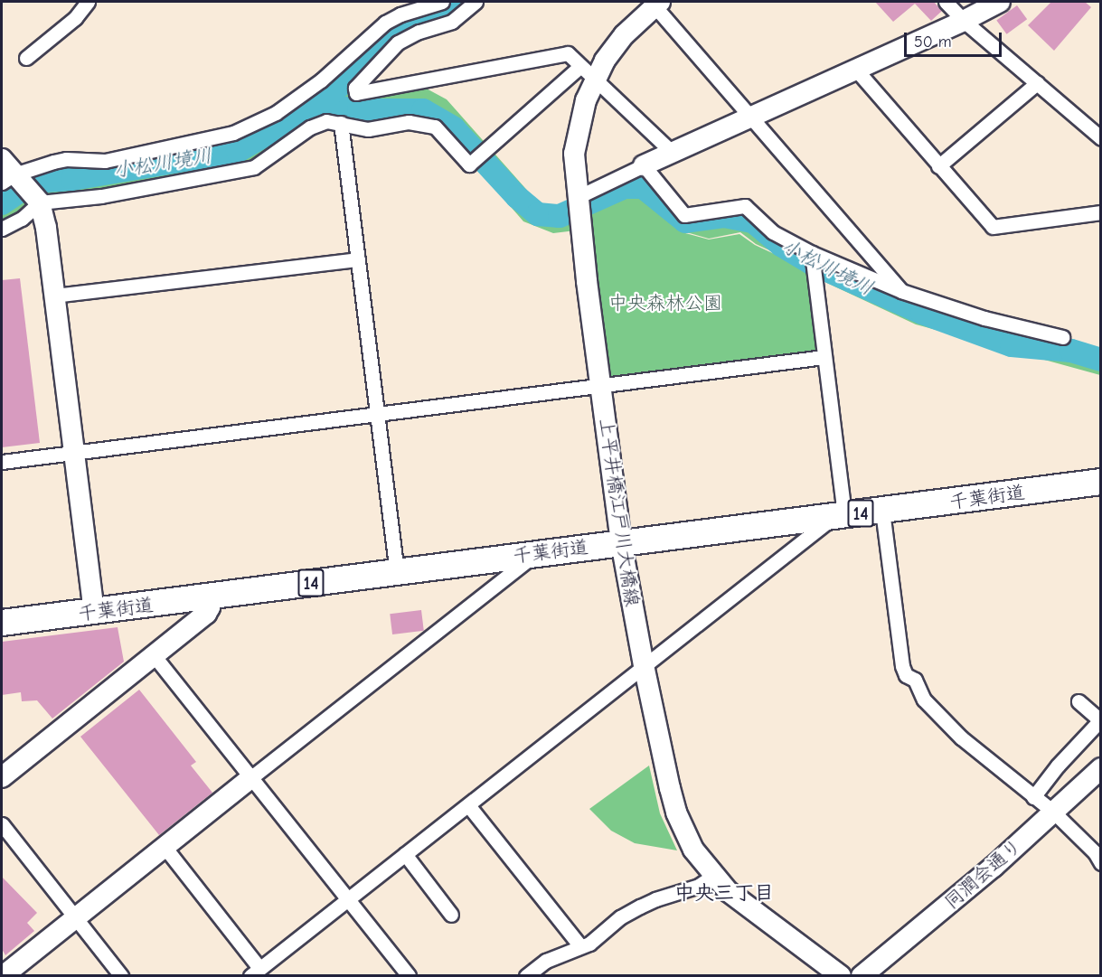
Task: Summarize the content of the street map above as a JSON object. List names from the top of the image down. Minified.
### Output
{"streets":{"highway":["千葉街道","14"],"street":["上平井橋江戸川大橋線","同潤会通り"]},"crossings":[["千葉街道","上平井橋江戸川大橋線"]],"districts":["中央三丁目"],"water":["小松川境川"],"parks":["中央森林公園"],"scale_bar":"50 m"}
